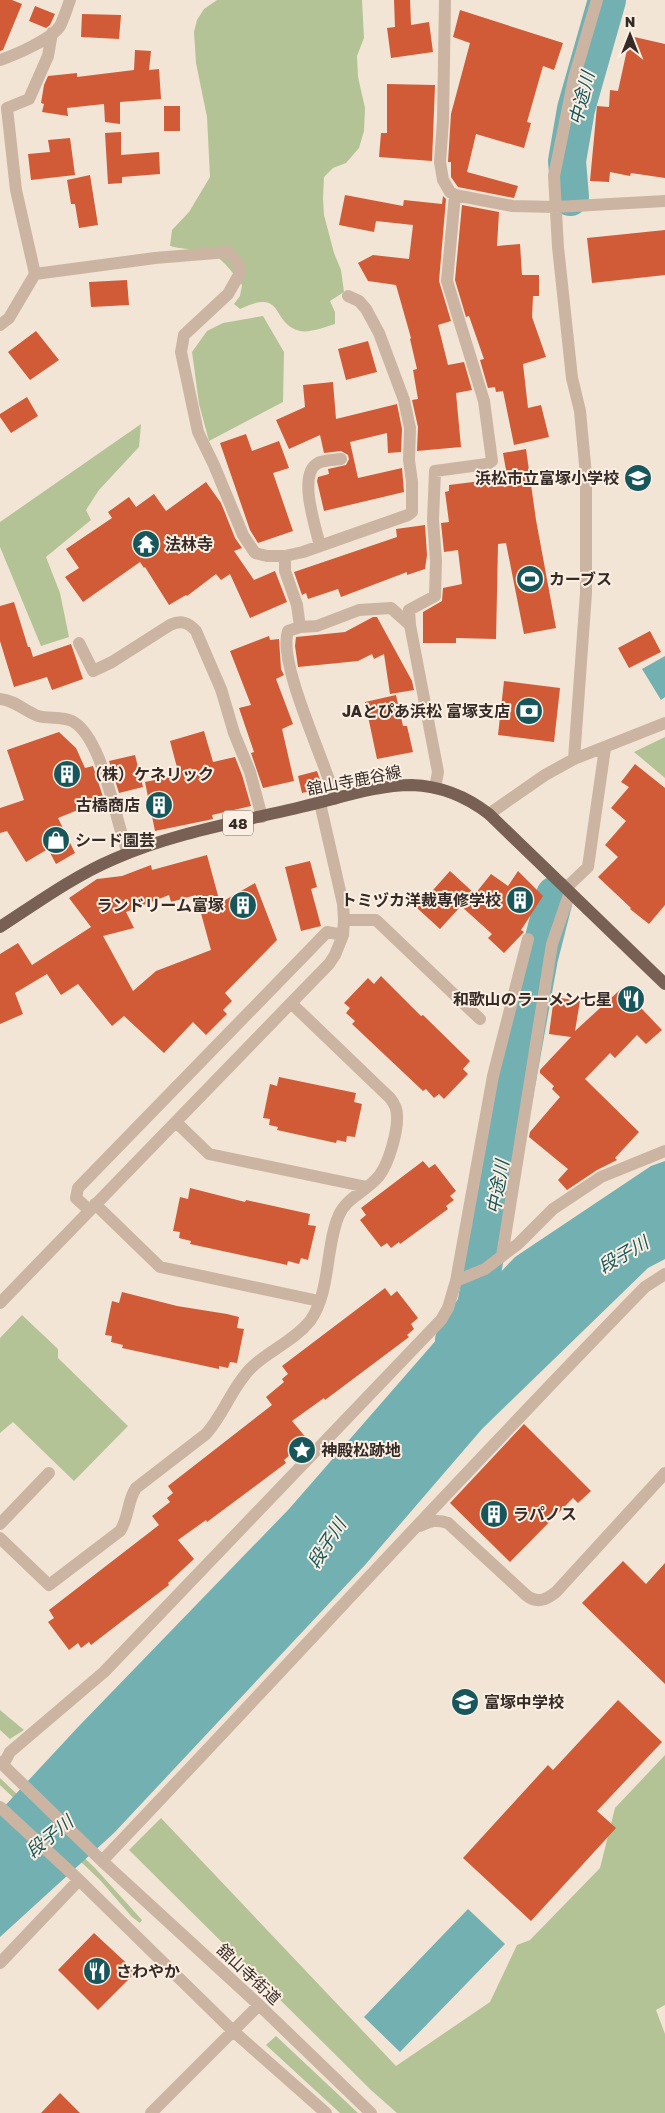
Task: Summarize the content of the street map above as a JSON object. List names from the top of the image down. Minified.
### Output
{"streets":{"main road":["舘山寺鹿谷線","48"],"street":["舘山寺街道"]},"water":["中途川","段子川"],"places":{"school or university":["浜松市立富塚小学校","富塚中学校"],"temple":["法林寺"],"sports":["カーブス"],"bank":["JAとぴあ浜松 富塚支店"],"building":["（株）ケネリック","古橋商店","トミヅカ洋裁専修学校","ランドリーム富塚","ラパノス"],"shop":["シード園芸"],"restaurant":["和歌山のラーメン七星","さわやか"],"place":["神殿松跡地"]},"north":"top"}
